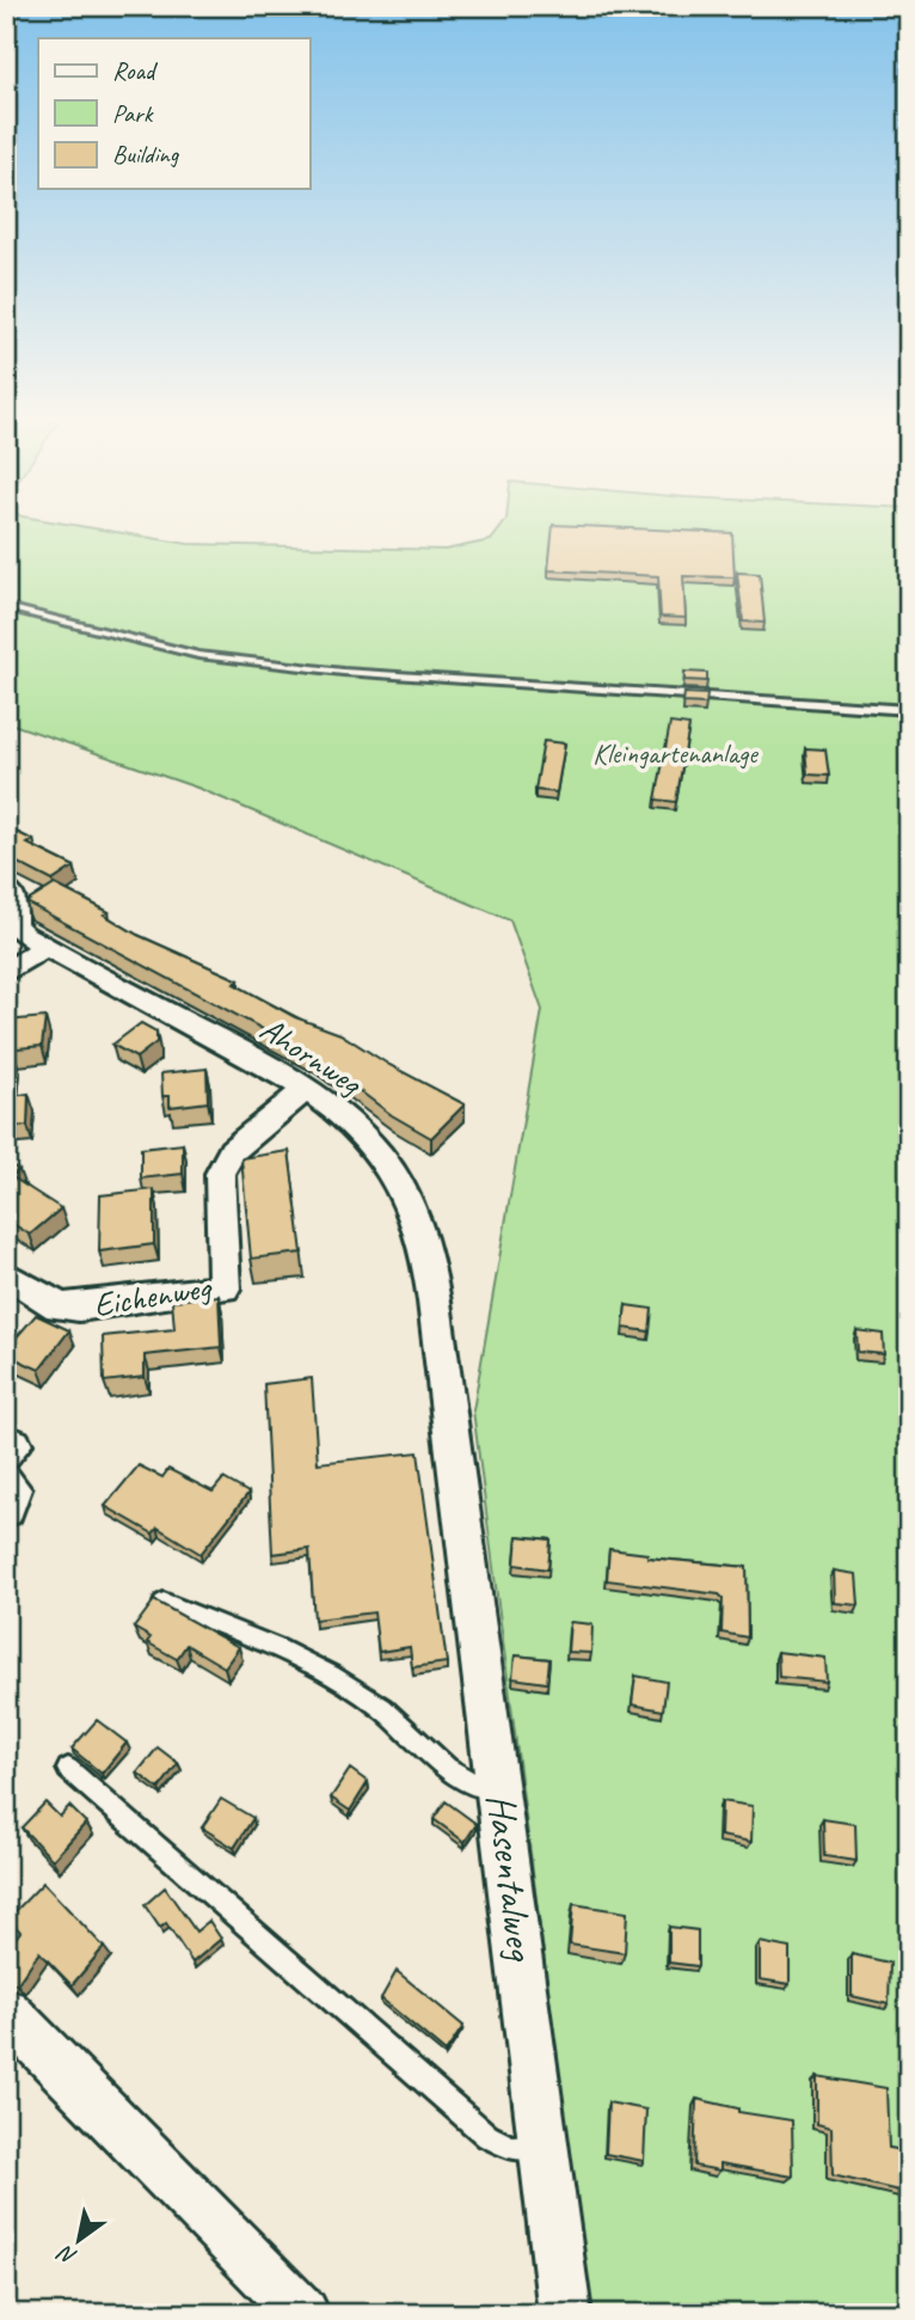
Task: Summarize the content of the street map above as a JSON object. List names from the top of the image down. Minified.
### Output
{"streets":{"street":["Ahornweg","Eichenweg","Hasentalweg"]},"crossings":[["Ahornweg","Eichenweg"],["Ahornweg","Hasentalweg"]],"parks":["Kleingartenanlage"],"legend":["Road","Park","Building"],"north":"bottom left"}
